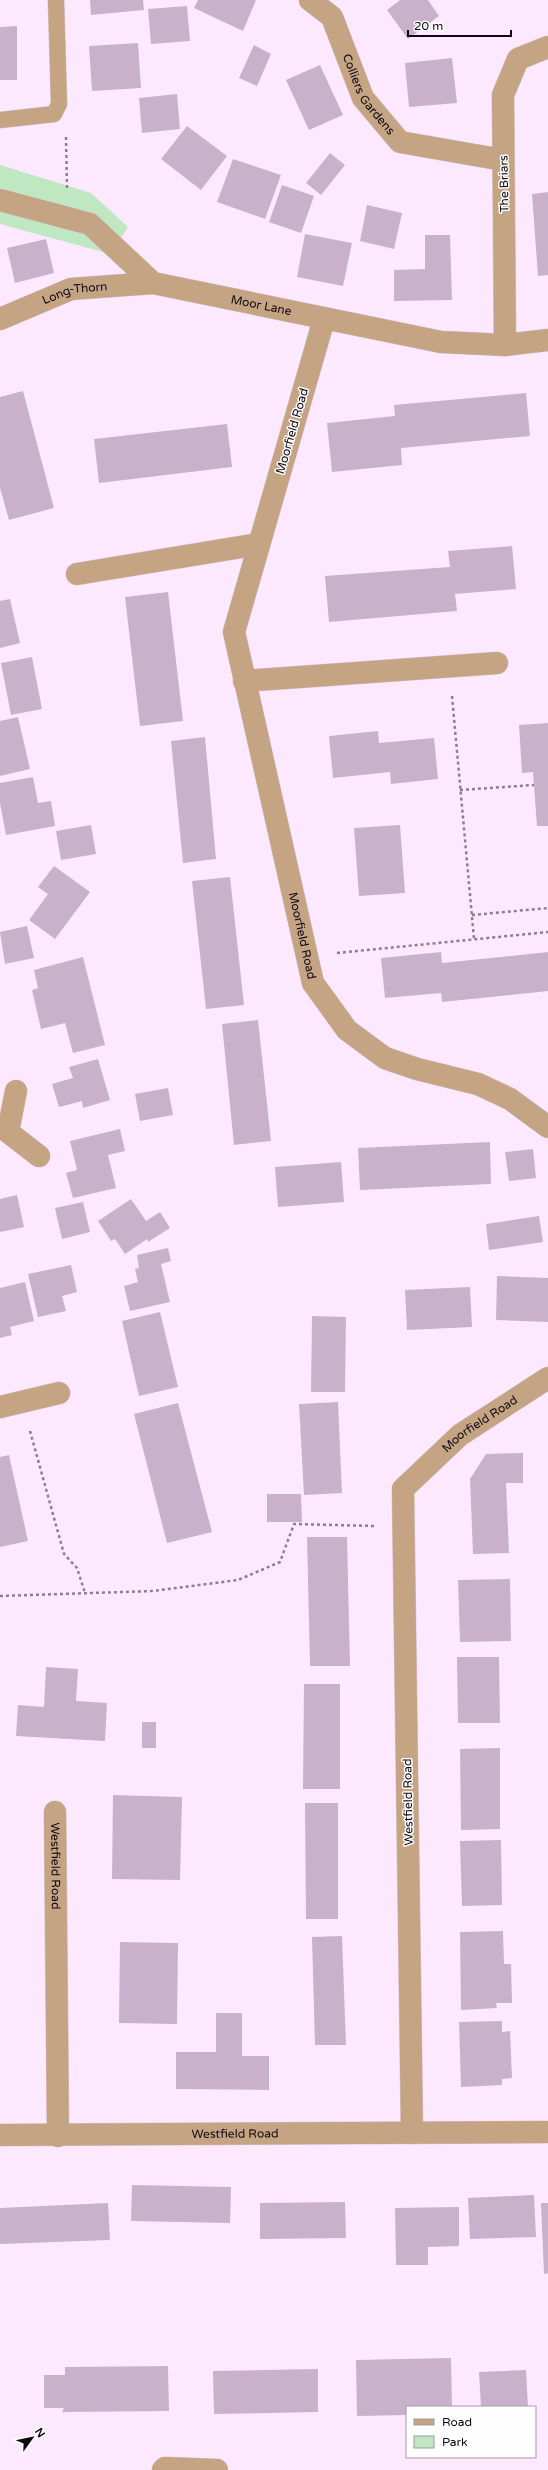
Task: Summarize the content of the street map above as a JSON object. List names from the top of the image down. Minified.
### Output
{"streets":{"street":["Colliers Gardens","The Briars","Long-Thorn","Moor Lane","Moorfield Road","Westfield Road"]},"crossings":[["Colliers Gardens","The Briars"],["The Briars","Moor Lane"],["Long-Thorn","Moor Lane"],["Moor Lane","Moorfield Road"],["Moorfield Road","Westfield Road"]],"legend":["Road","Park"],"scale_bar":"20 m","north":"top right"}
